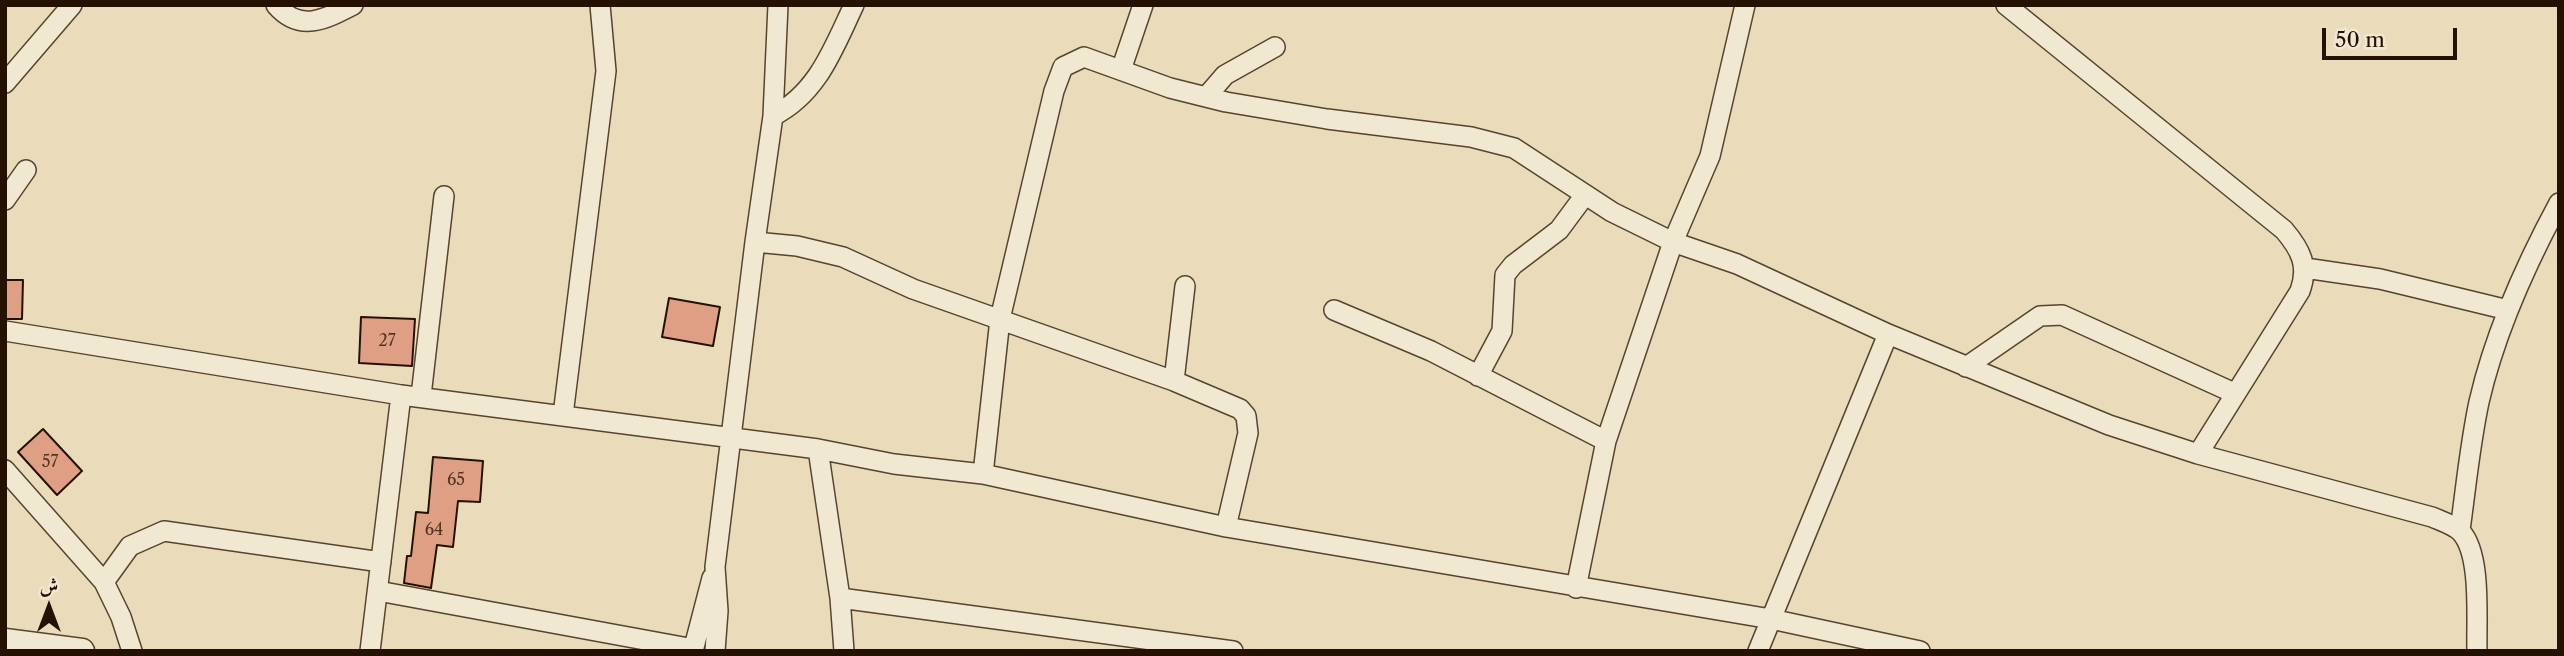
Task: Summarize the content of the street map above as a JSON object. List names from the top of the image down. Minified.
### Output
{"house_numbers":["27","57","65","64"],"scale_bar":"50 m","north":"top"}
